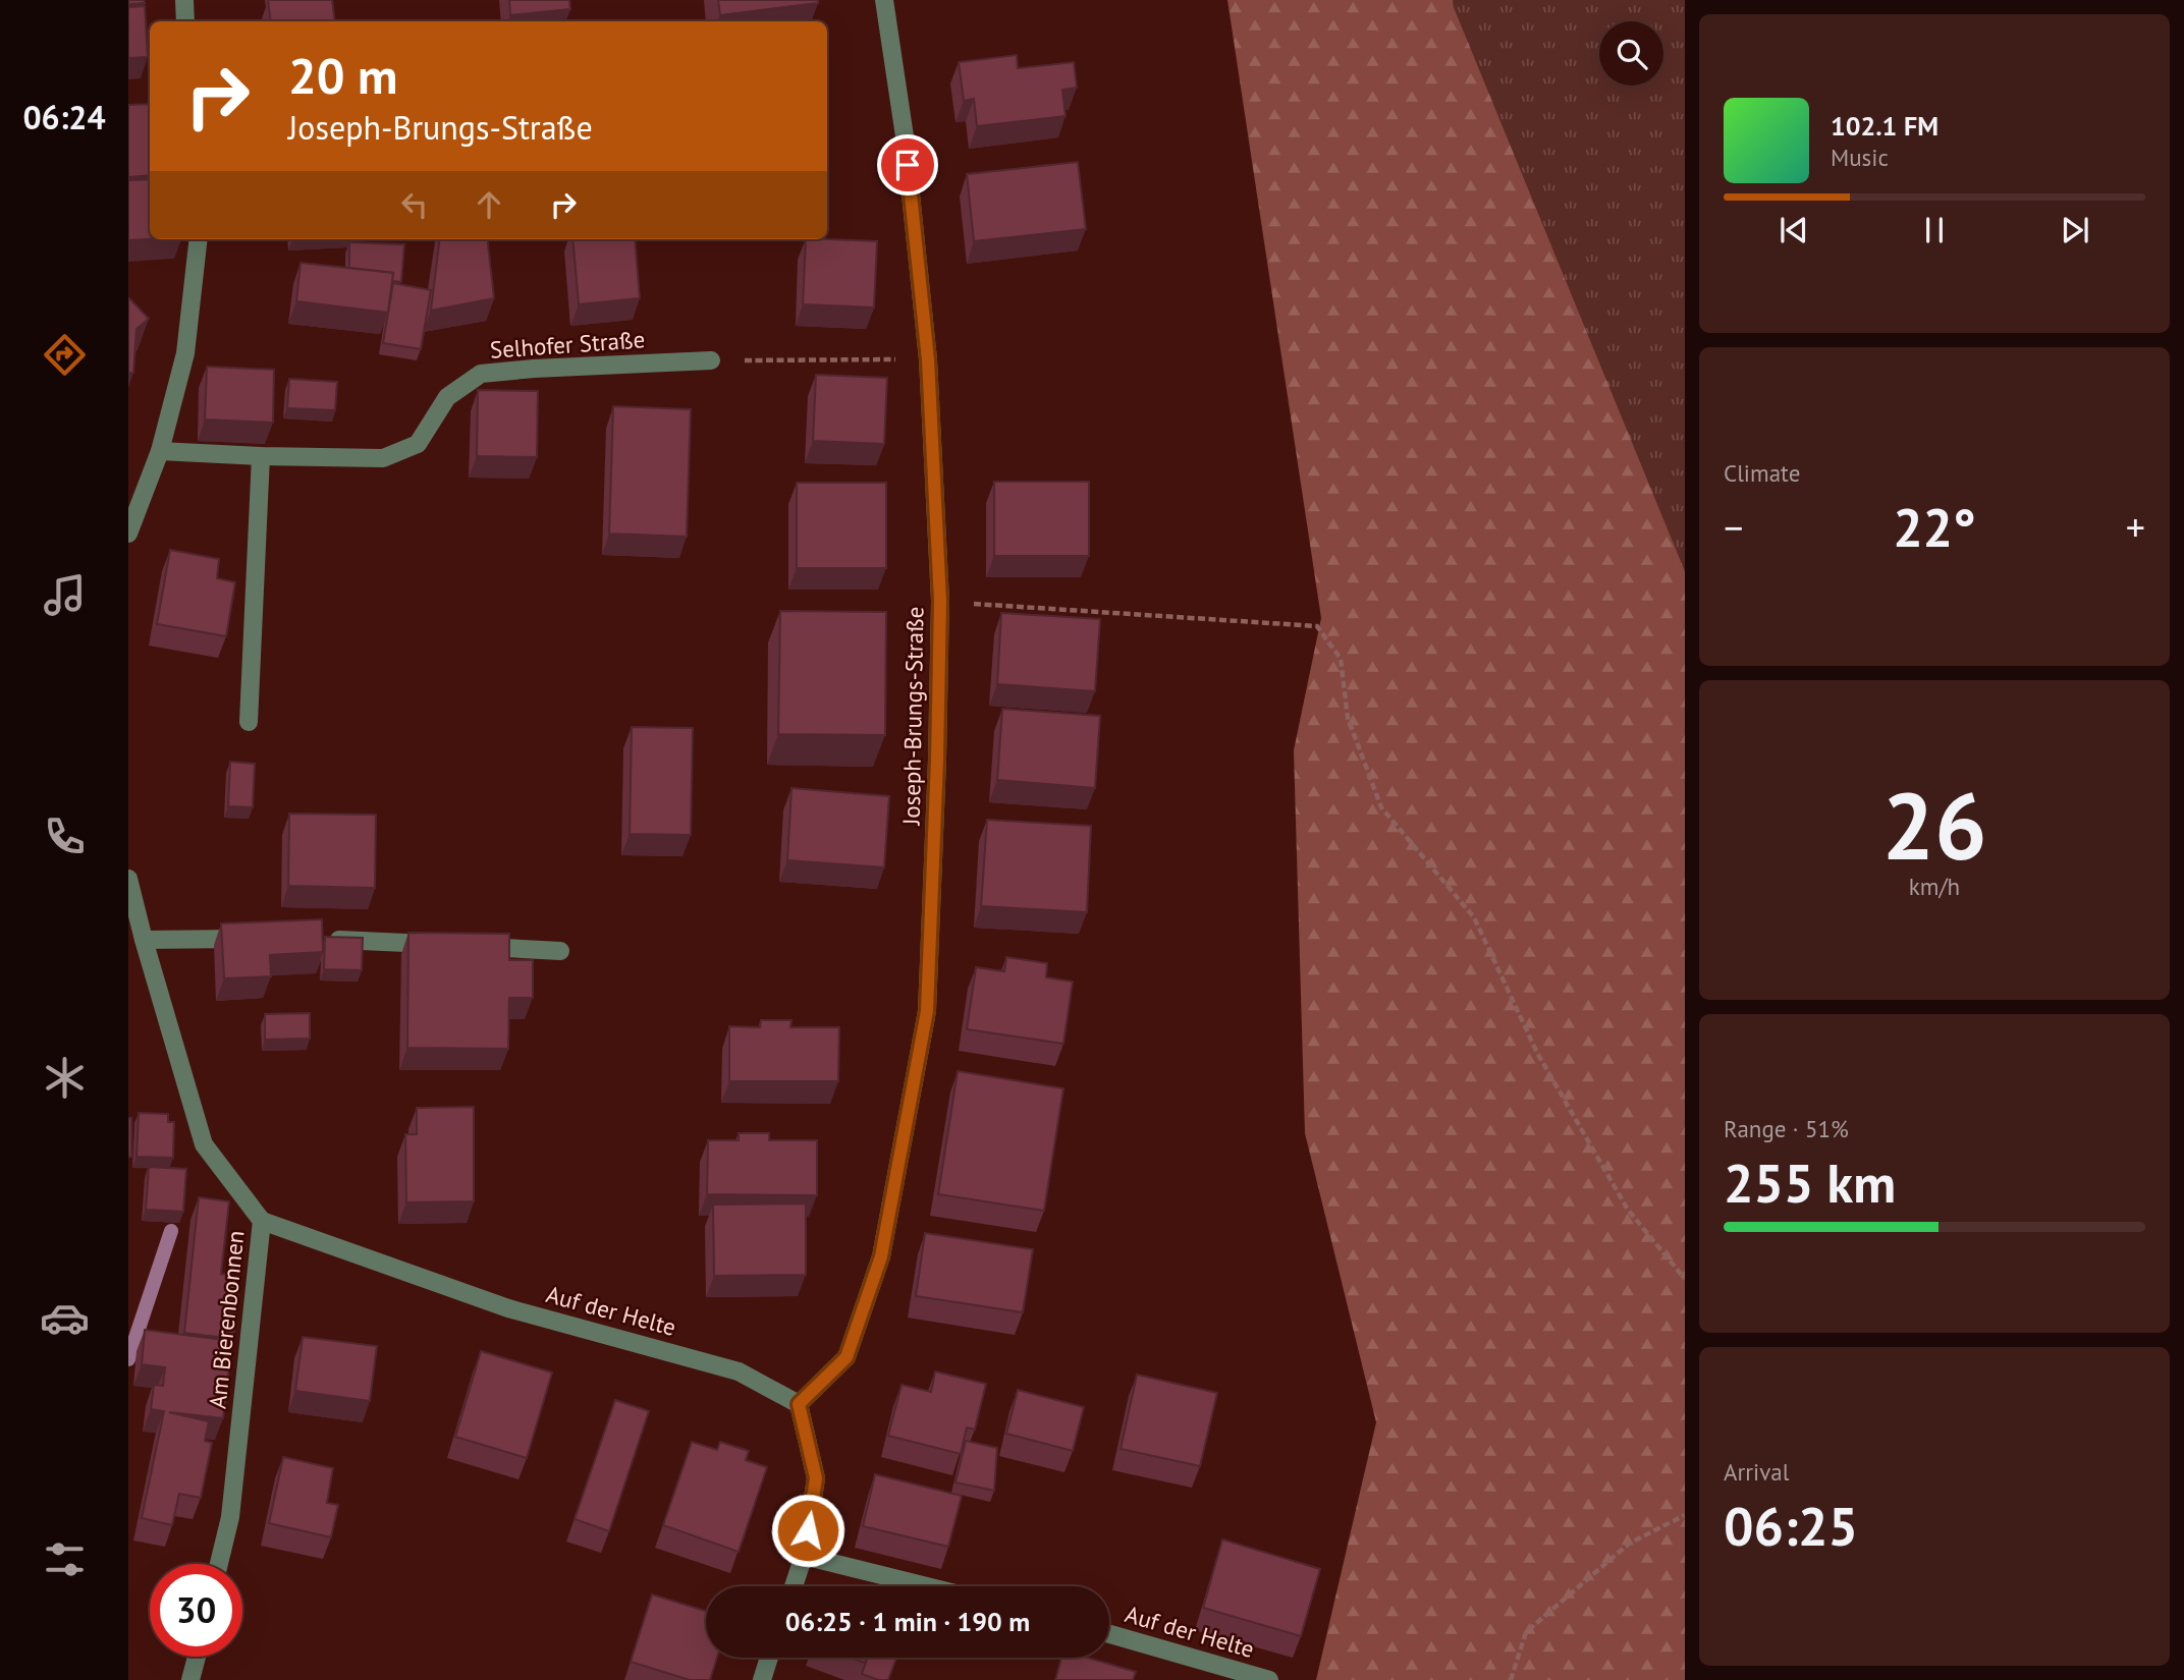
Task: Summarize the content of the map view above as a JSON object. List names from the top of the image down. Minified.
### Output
{"streets":{"street":["Selhofer Straße","Joseph-Brungs-Straße","Auf der Helte","Am Bierenbonnen"]},"crossings":[["Joseph-Brungs-Straße","Auf der Helte"],["Auf der Helte","Am Bierenbonnen"]],"page":{"tabs":"06:24","turn":["20 m","Joseph-Brungs-Straße"],"song":["102.1 FM","Music"],"tile":["Climate",["26","km/h"],["Range · 51%","255 km"],["Arrival","06:25"]],"heat":["−","22°","+"],"limit":"30","trip":"06:25 · 1 min · 190 m"}}
